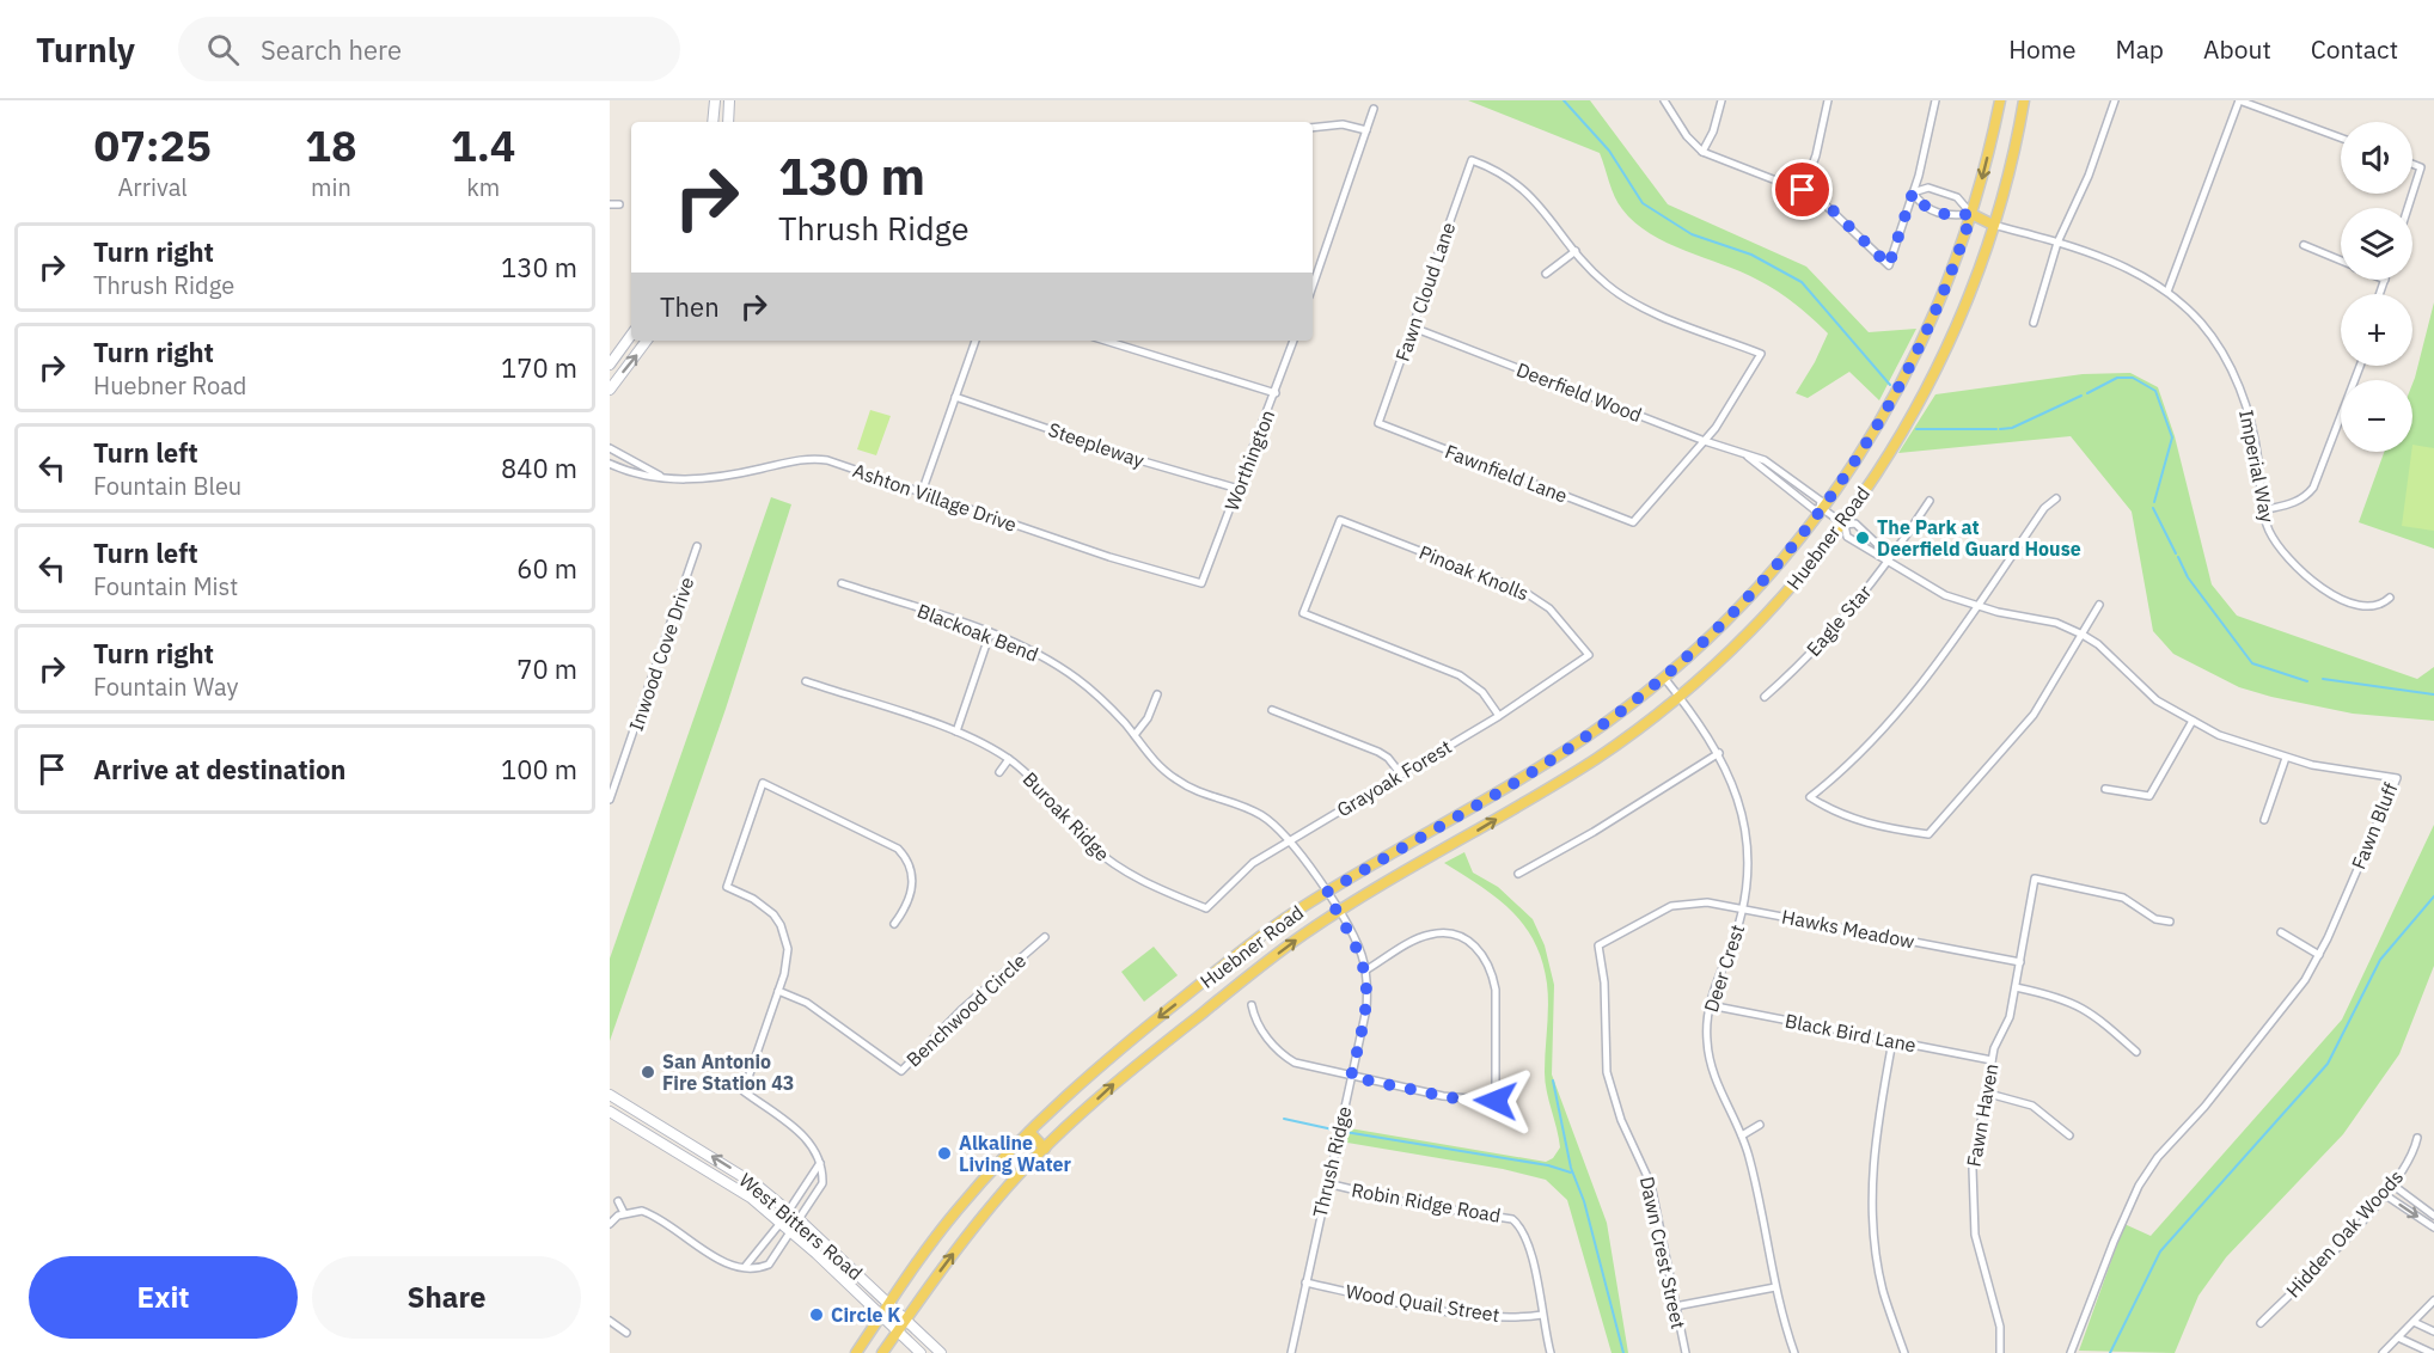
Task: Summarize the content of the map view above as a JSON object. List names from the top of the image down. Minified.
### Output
{"streets":{"main road":["Huebner Road","West Bitters Road"],"street":["Fawn Cloud Lane","Deerfield Wood","Steepleway","Worthington","Imperial Way","Fawnfield Lane","Ashton Village Drive","Pinoak Knolls","Eagle Star","Blackoak Bend","Inwood Cove Drive","Grayoak Forest","Buroak Ridge","Fawn Bluff","Hawks Meadow","Deer Crest","Benchwood Circle","Black Bird Lane","Fawn Haven","Thrush Ridge","Robin Ridge Road","Hidden Oak Woods","Dawn Crest Street","Wood Quail Street"]},"crossings":[["Fawn Cloud Lane","Deerfield Wood"],["Fawn Cloud Lane","Fawnfield Lane"],["Deerfield Wood","Fawnfield Lane"],["Deerfield Wood","Huebner Road"],["Deerfield Wood","Fawn Bluff"],["Steepleway","Worthington"],["Worthington","Ashton Village Drive"],["Imperial Way","Huebner Road"],["Huebner Road","Blackoak Bend"],["Huebner Road","Fawn Bluff"],["Huebner Road","Deer Crest"],["Huebner Road","Thrush Ridge"],["Huebner Road","West Bitters Road"],["Pinoak Knolls","Grayoak Forest"],["Eagle Star","Fawn Bluff"],["Blackoak Bend","Grayoak Forest"],["Blackoak Bend","Thrush Ridge"],["Grayoak Forest","Buroak Ridge"],["Hawks Meadow","Deer Crest"],["Hawks Meadow","Fawn Haven"],["Hawks Meadow","Dawn Crest Street"],["Deer Crest","Black Bird Lane"],["Black Bird Lane","Fawn Haven"],["Thrush Ridge","Robin Ridge Road"],["Thrush Ridge","Wood Quail Street"],["Robin Ridge Road","Wood Quail Street"]],"places":["The Park at Deerfield Guard House","San Antonio Fire Station 43","Alkaline Living Water","Circle K"],"page":{"header":"Turnly","search":"Search here","nav":["Home","Map","About","Contact"],"eta":["07:25","Arrival","18","min","1.4","km"],"map_buttons":["+","−"],"turn":["130 m","Thrush Ridge"],"list":[{"name":"Turn right","note":"Thrush Ridge","value":"130 m"},{"name":"Turn right","note":"Huebner Road","value":"170 m"},{"name":"Turn left","note":"Fountain Bleu","value":"840 m"},{"name":"Turn left","note":"Fountain Mist","value":"60 m"},{"name":"Turn right","note":"Fountain Way","value":"70 m"},{"name":"Arrive at destination","value":"100 m"}],"then":"Then","buttons":["Exit","Share"]}}
